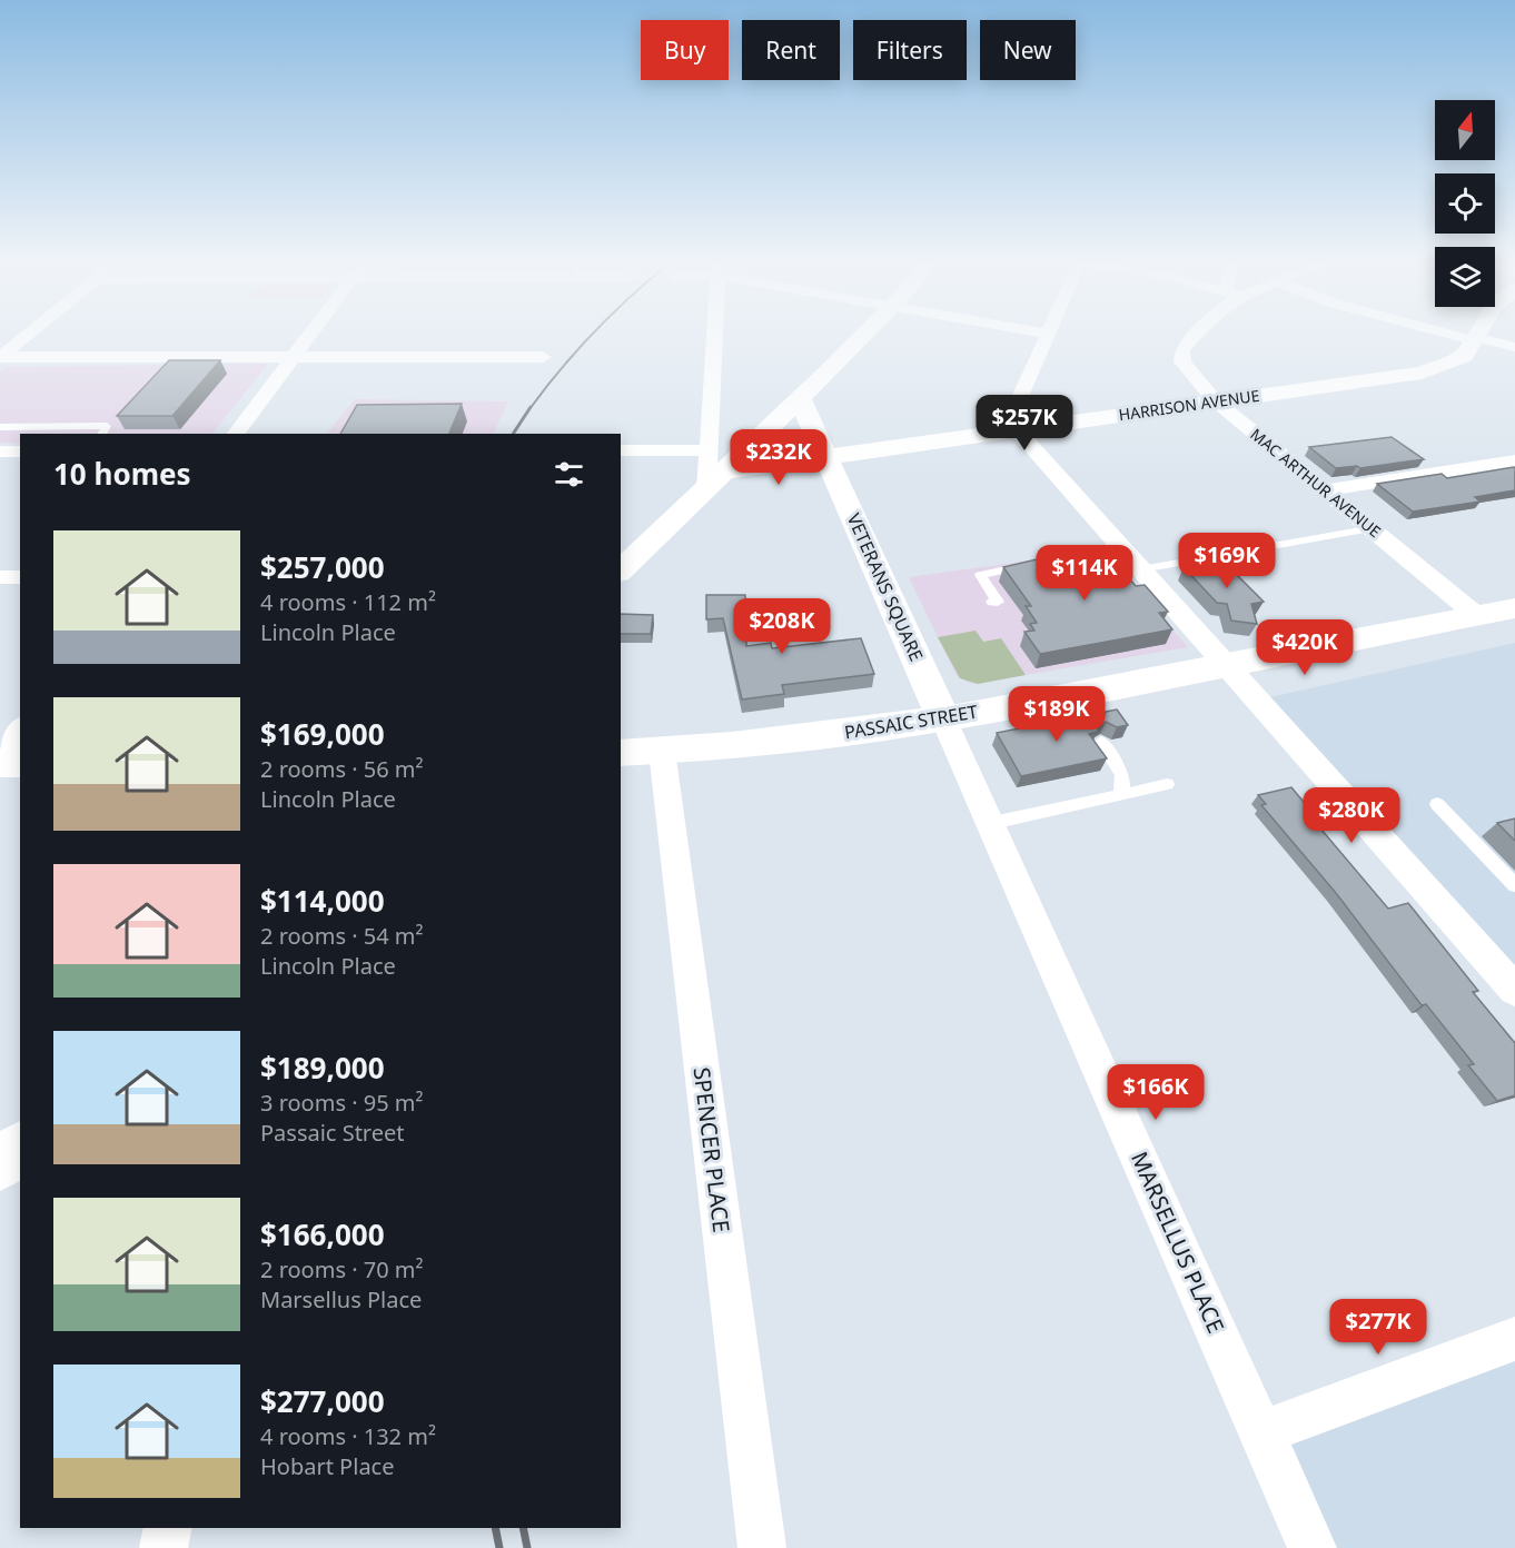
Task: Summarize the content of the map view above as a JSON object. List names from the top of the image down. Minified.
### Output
{"streets":{"street":["HARRISON AVENUE","MAC ARTHUR AVENUE","VETERANS SQUARE","PASSAIC STREET","SPENCER PLACE","MARSELLUS PLACE"]},"crossings":[["HARRISON AVENUE","MAC ARTHUR AVENUE"],["HARRISON AVENUE","VETERANS SQUARE"],["MAC ARTHUR AVENUE","PASSAIC STREET"],["VETERANS SQUARE","PASSAIC STREET"],["VETERANS SQUARE","MARSELLUS PLACE"],["PASSAIC STREET","SPENCER PLACE"],["PASSAIC STREET","MARSELLUS PLACE"]],"north":"top","page":{"chip":["Buy","Rent","Filters","New"],"price":["$257K","$232K","$169K","$114K","$208K","$420K","$189K","$280K","$166K","$277K"],"heading":"10 homes","list":[{"name":"$257,000","note":"4 rooms · 112 m² · Lincoln Place"},{"name":"$169,000","note":"2 rooms · 56 m² · Lincoln Place"},{"name":"$114,000","note":"2 rooms · 54 m² · Lincoln Place"},{"name":"$189,000","note":"3 rooms · 95 m² · Passaic Street"},{"name":"$166,000","note":"2 rooms · 70 m² · Marsellus Place"},{"name":"$277,000","note":"4 rooms · 132 m² · Hobart Place"}]}}
